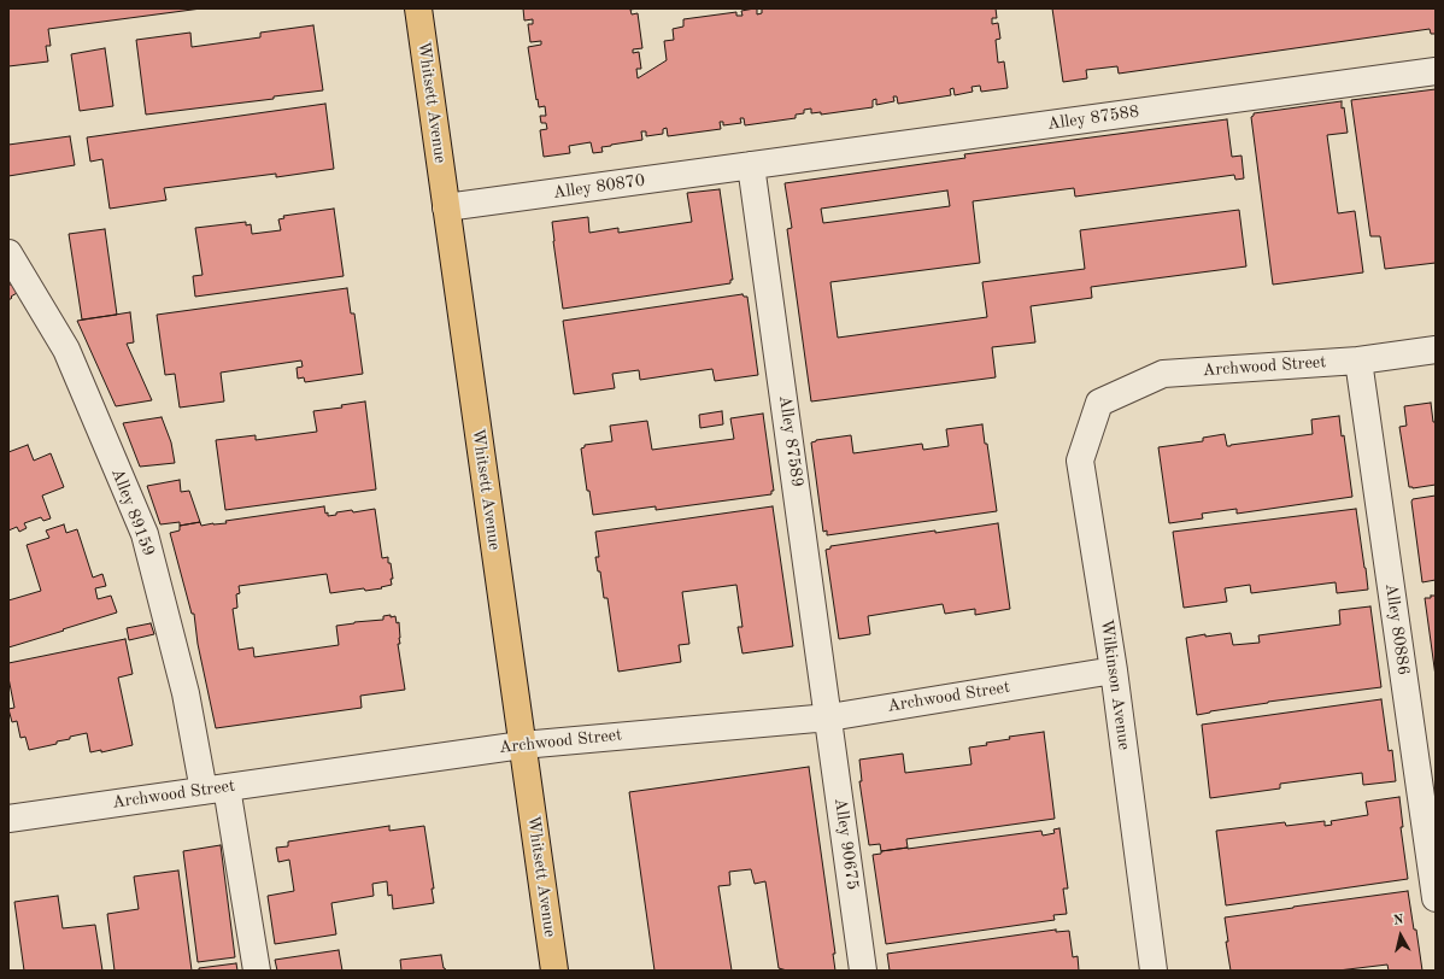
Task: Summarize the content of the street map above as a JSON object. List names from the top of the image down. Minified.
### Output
{"streets":{"main road":["Whitsett Avenue"],"street":["Alley 87588","Alley 80870","Archwood Street","Alley 87589","Alley 89159","Alley 80886","Wilkinson Avenue","Alley 90675"]},"crossings":[["Whitsett Avenue","Alley 80870"],["Whitsett Avenue","Archwood Street"],["Alley 87588","Alley 80870"],["Alley 87588","Alley 87589"],["Alley 80870","Alley 87589"],["Archwood Street","Alley 87589"],["Archwood Street","Alley 89159"],["Archwood Street","Alley 80886"],["Archwood Street","Wilkinson Avenue"],["Archwood Street","Alley 90675"],["Alley 87589","Alley 90675"]],"north":"top"}
